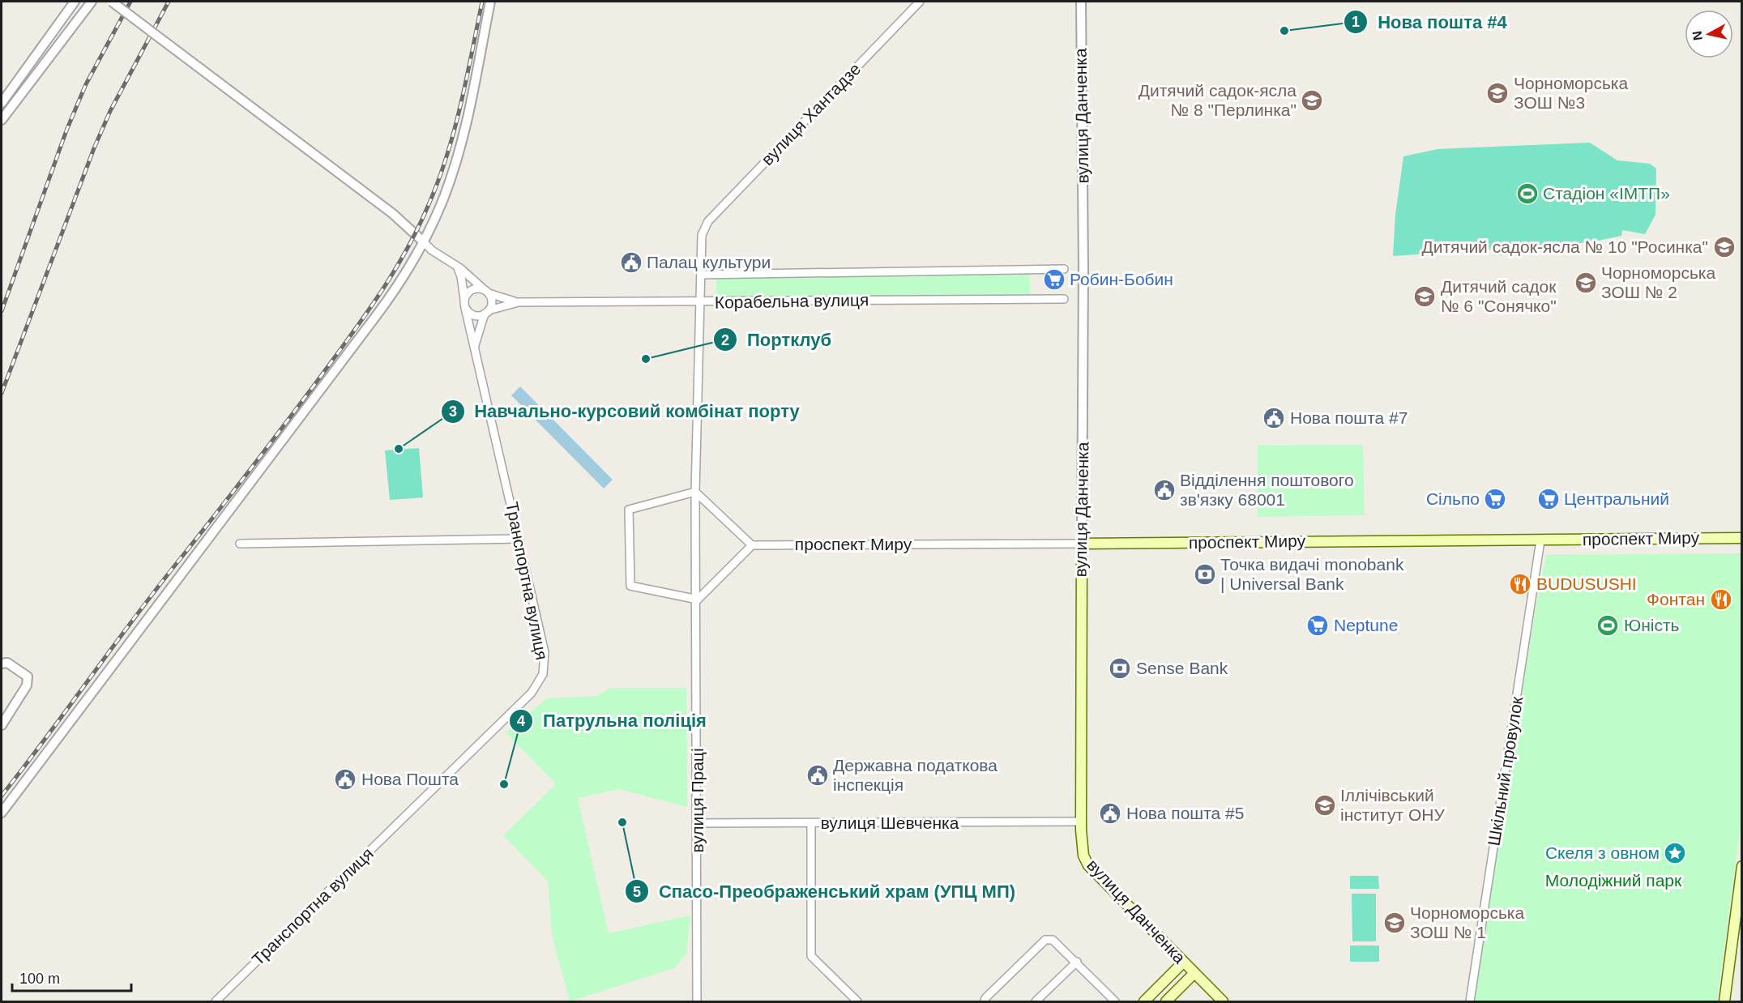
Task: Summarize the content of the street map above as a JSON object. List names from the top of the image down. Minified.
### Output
{"streets":{"main road":["вулиця Данченка","проспект Миру"],"street":["вулиця Хантадзе","Корабельна вулиця","Транспортна вулиця","Шкільний провулок","вулиця Праці","вулиця Шевченка"]},"crossings":[["вулиця Хантадзе","Корабельна вулиця"],["вулиця Данченка","проспект Миру"],["вулиця Данченка","вулиця Шевченка"],["проспект Миру","Шкільний провулок"],["вулиця Праці","вулиця Шевченка"]],"parks":["Молодіжний парк"],"places":{"other":["Нова пошта #4","Портклуб","Навчально-курсовий комбінат порту","Патрульна поліція","Спасо-Преображенський храм (УПЦ МП)"],"school or university":["Чорноморська ЗОШ №3","Дитячий садок-ясла № 8 \"Перлинка\"","Дитячий садок-ясла № 10 \"Росинка\"","Чорноморська ЗОШ № 2","Дитячий садок № 6 \"Сонячко\"","Іллічівський інститут ОНУ","Чорноморська ЗОШ № 1"],"sports":["Стадіон «ІМТП»","Юність"],"public building":["Палац культури","Нова пошта #7","Відділення поштового зв'язку 68001","Державна податкова інспекція","Нова Пошта","Нова пошта #5"],"supermarket":["Робин-Бобин","Сільпо","Центральний","Neptune"],"bank":["Точка видачі monobank | Universal Bank","Sense Bank"],"restaurant":["BUDUSUSHI","Фонтан"],"place":["Скеля з овном"]},"scale_bar":"100 m","north":"left"}
